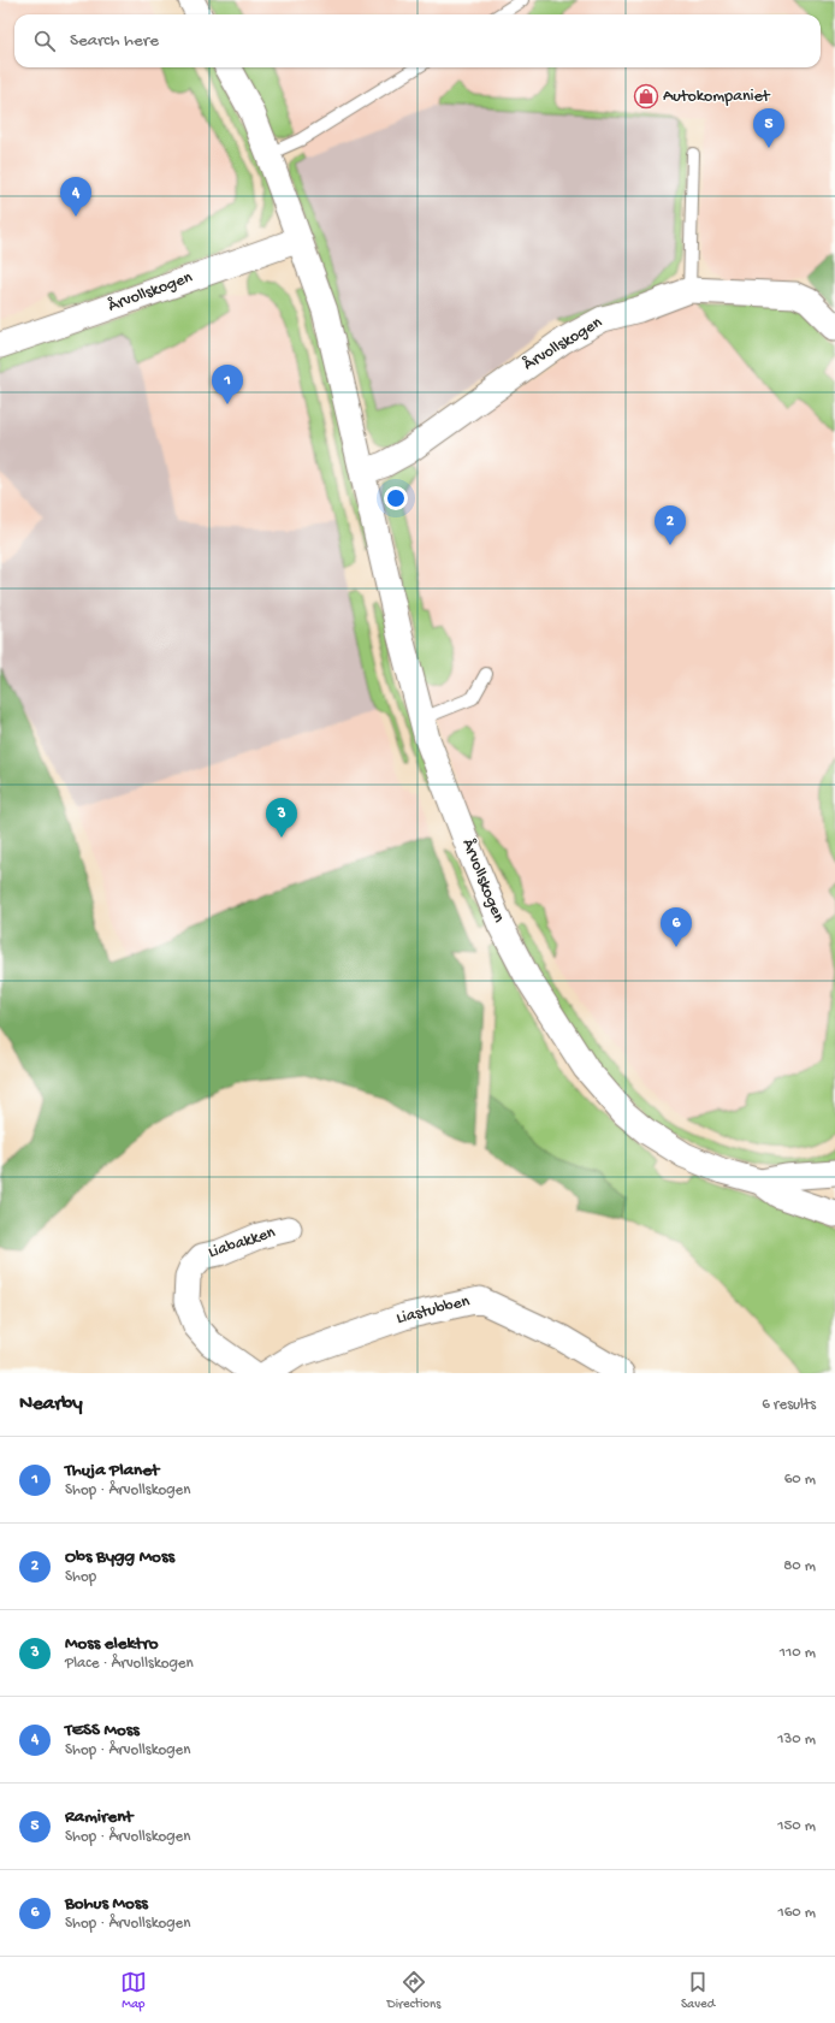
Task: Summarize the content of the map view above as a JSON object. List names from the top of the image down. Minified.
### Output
{"streets":{"street":["Årvollskogen","Liabakken","Liastubben"]},"places":{"shop":["Autokompaniet"]},"page":{"search":"Search here","pins":["5","4","1","2","3","6"],"heading":["Nearby","6 results"],"list":[{"mark":"1","name":"Thuja Planet","note":"Shop · Årvollskogen","value":"60 m"},{"mark":"2","name":"Obs Bygg Moss","note":"Shop","value":"80 m"},{"mark":"3","name":"Moss elektro","note":"Place · Årvollskogen","value":"110 m"},{"mark":"4","name":"TESS Moss","note":"Shop · Årvollskogen","value":"130 m"},{"mark":"5","name":"Ramirent","note":"Shop · Årvollskogen","value":"150 m"},{"mark":"6","name":"Bohus Moss","note":"Shop · Årvollskogen","value":"160 m"}],"nav":["Map","Directions","Saved"]}}
